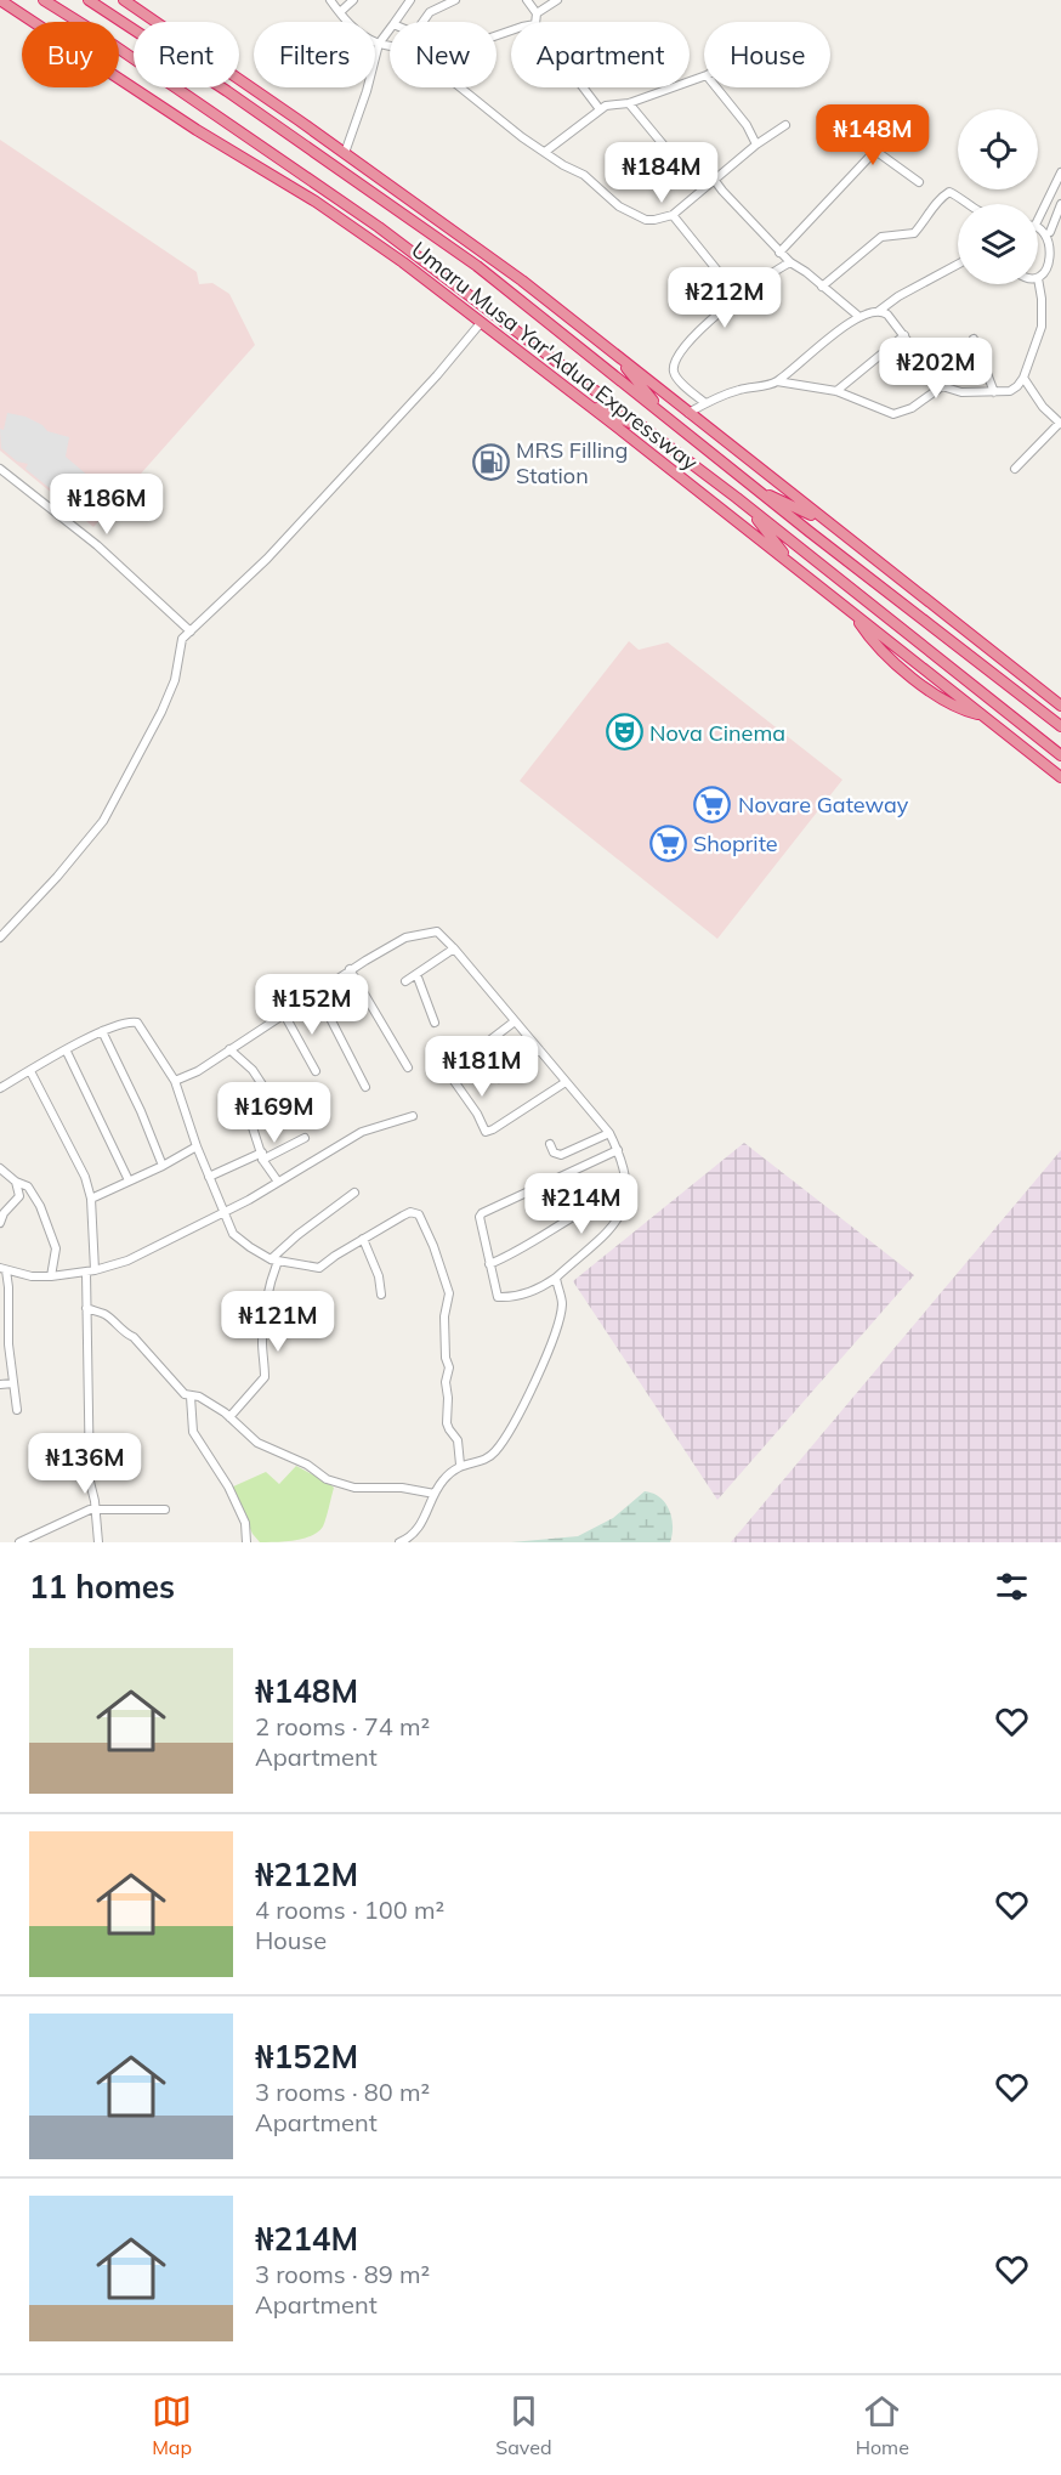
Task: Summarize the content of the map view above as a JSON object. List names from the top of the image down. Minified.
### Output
{"streets":{"highway":["Umaru Musa Yar'Adua Expressway"]},"places":{"fuel station":["MRS Filling Station"],"theatre":["Nova Cinema"],"supermarket":["Novare Gateway","Shoprite"]},"page":{"chip":["Buy","Rent","Filters","New","Apartment","House"],"price":["₦148M","₦184M","₦212M","₦202M","₦186M","₦152M","₦181M","₦169M","₦214M","₦121M","₦136M"],"heading":"11 homes","list":[{"name":"₦148M","note":"2 rooms · 74 m² · Apartment"},{"name":"₦212M","note":"4 rooms · 100 m² · House"},{"name":"₦152M","note":"3 rooms · 80 m² · Apartment"},{"name":"₦214M","note":"3 rooms · 89 m² · Apartment"}],"tabs":["Map","Saved","Home"]}}
